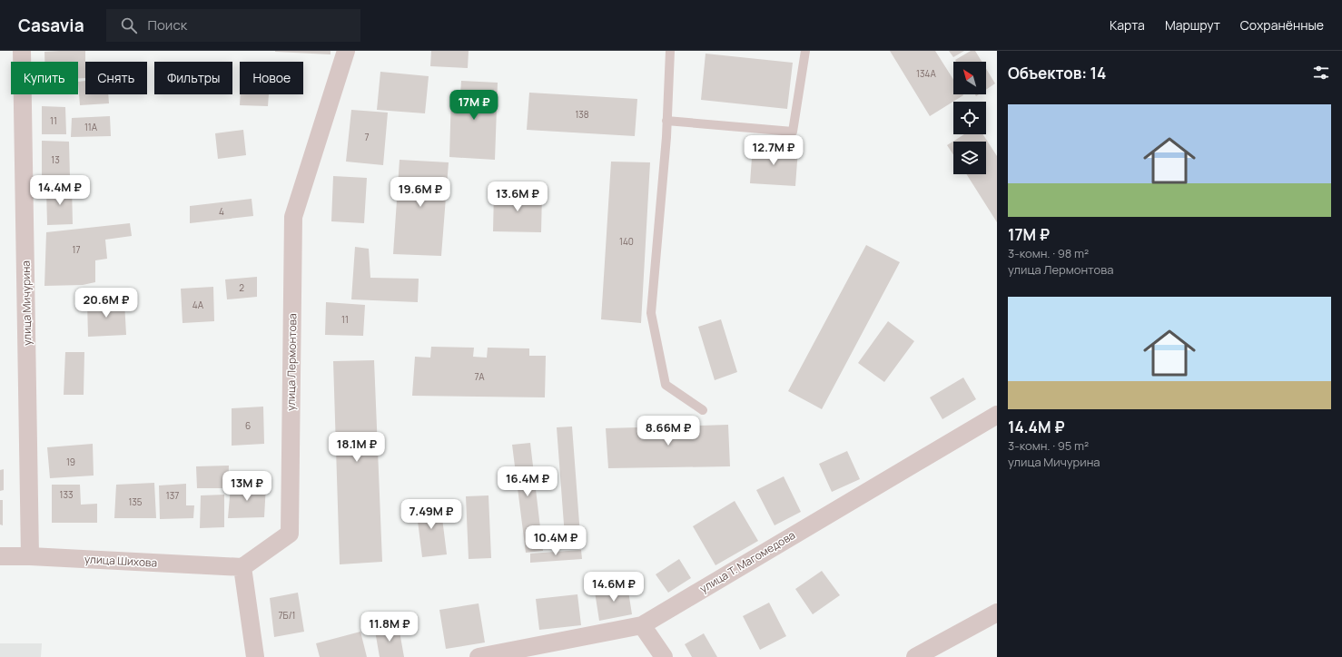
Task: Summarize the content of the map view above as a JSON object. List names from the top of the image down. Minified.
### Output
{"streets":{"street":["улица Мичурина","улица Лермонтова","улица Шихова","улица Т. Магомедова"]},"crossings":[["улица Мичурина","улица Шихова"],["улица Лермонтова","улица Шихова"]],"house_numbers":["134А","138","11","11А","7","13","4","140","17","2","4А","11","7А","6","19","133","137","135","7Б/1"],"north":"top left","page":{"header":"Casavia","search":"Поиск","nav":["Карта","Маршрут","Сохранённые"],"heading":"Объектов: 14","chip":["Купить","Снять","Фильтры","Новое"],"price":["17M ₽","12.7M ₽","14.4M ₽","19.6M ₽","13.6M ₽","20.6M ₽","8.66M ₽","18.1M ₽","16.4M ₽","13M ₽","7.49M ₽","10.4M ₽","14.6M ₽","11.8M ₽"],"list":[{"name":"17M ₽","note":"3-комн. · 98 m² · улица Лермонтова"},{"name":"14.4M ₽","note":"3-комн. · 95 m² · улица Мичурина"}]}}
